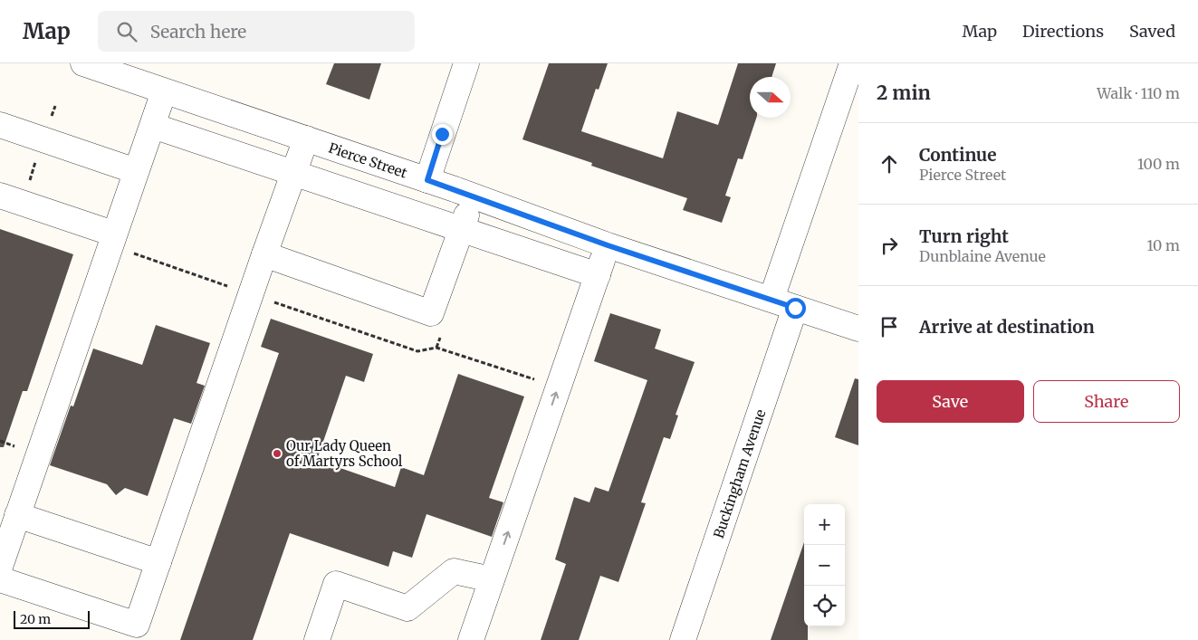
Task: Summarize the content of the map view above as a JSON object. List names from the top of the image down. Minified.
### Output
{"streets":{"street":["Pierce Street","Buckingham Avenue"]},"crossings":[["Pierce Street","Buckingham Avenue"]],"places":["Our Lady Queen of Martyrs School"],"scale_bar":"20 m","north":"right","page":{"header":"Map","search":"Search here","nav":["Map","Directions","Saved"],"heading":["2 min","Walk · 110 m"],"list":[["Continue","Pierce Street","100 m"],["Turn right","Dunblaine Avenue","10 m"],"Arrive at destination"],"buttons":["Save","Share"],"map_buttons":["+","−"],"scale":"20 m"}}
